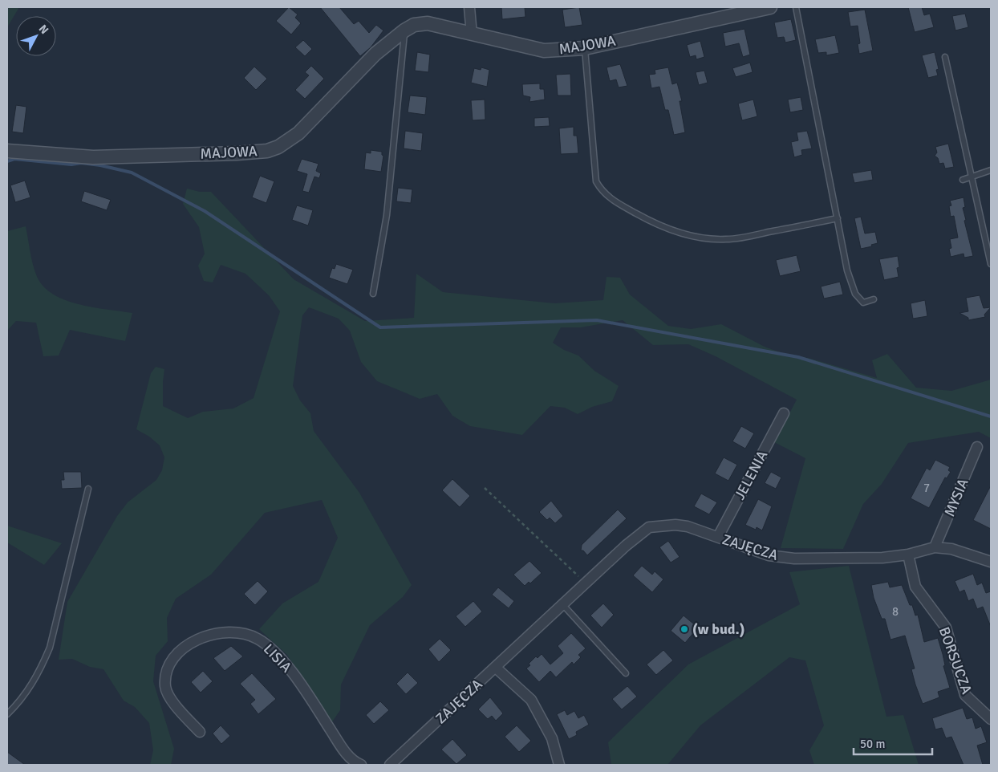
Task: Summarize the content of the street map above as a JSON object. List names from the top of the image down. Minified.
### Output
{"streets":{"street":["MAJOWA","JELENIA","MYSIA","ZAJĘCZA","LISIA","BORSUCZA"]},"crossings":[["JELENIA","ZAJĘCZA"],["MYSIA","ZAJĘCZA"],["ZAJĘCZA","BORSUCZA"]],"places":["(w bud.)"],"house_numbers":["7","8"],"scale_bar":"50 m","north":"top right"}
